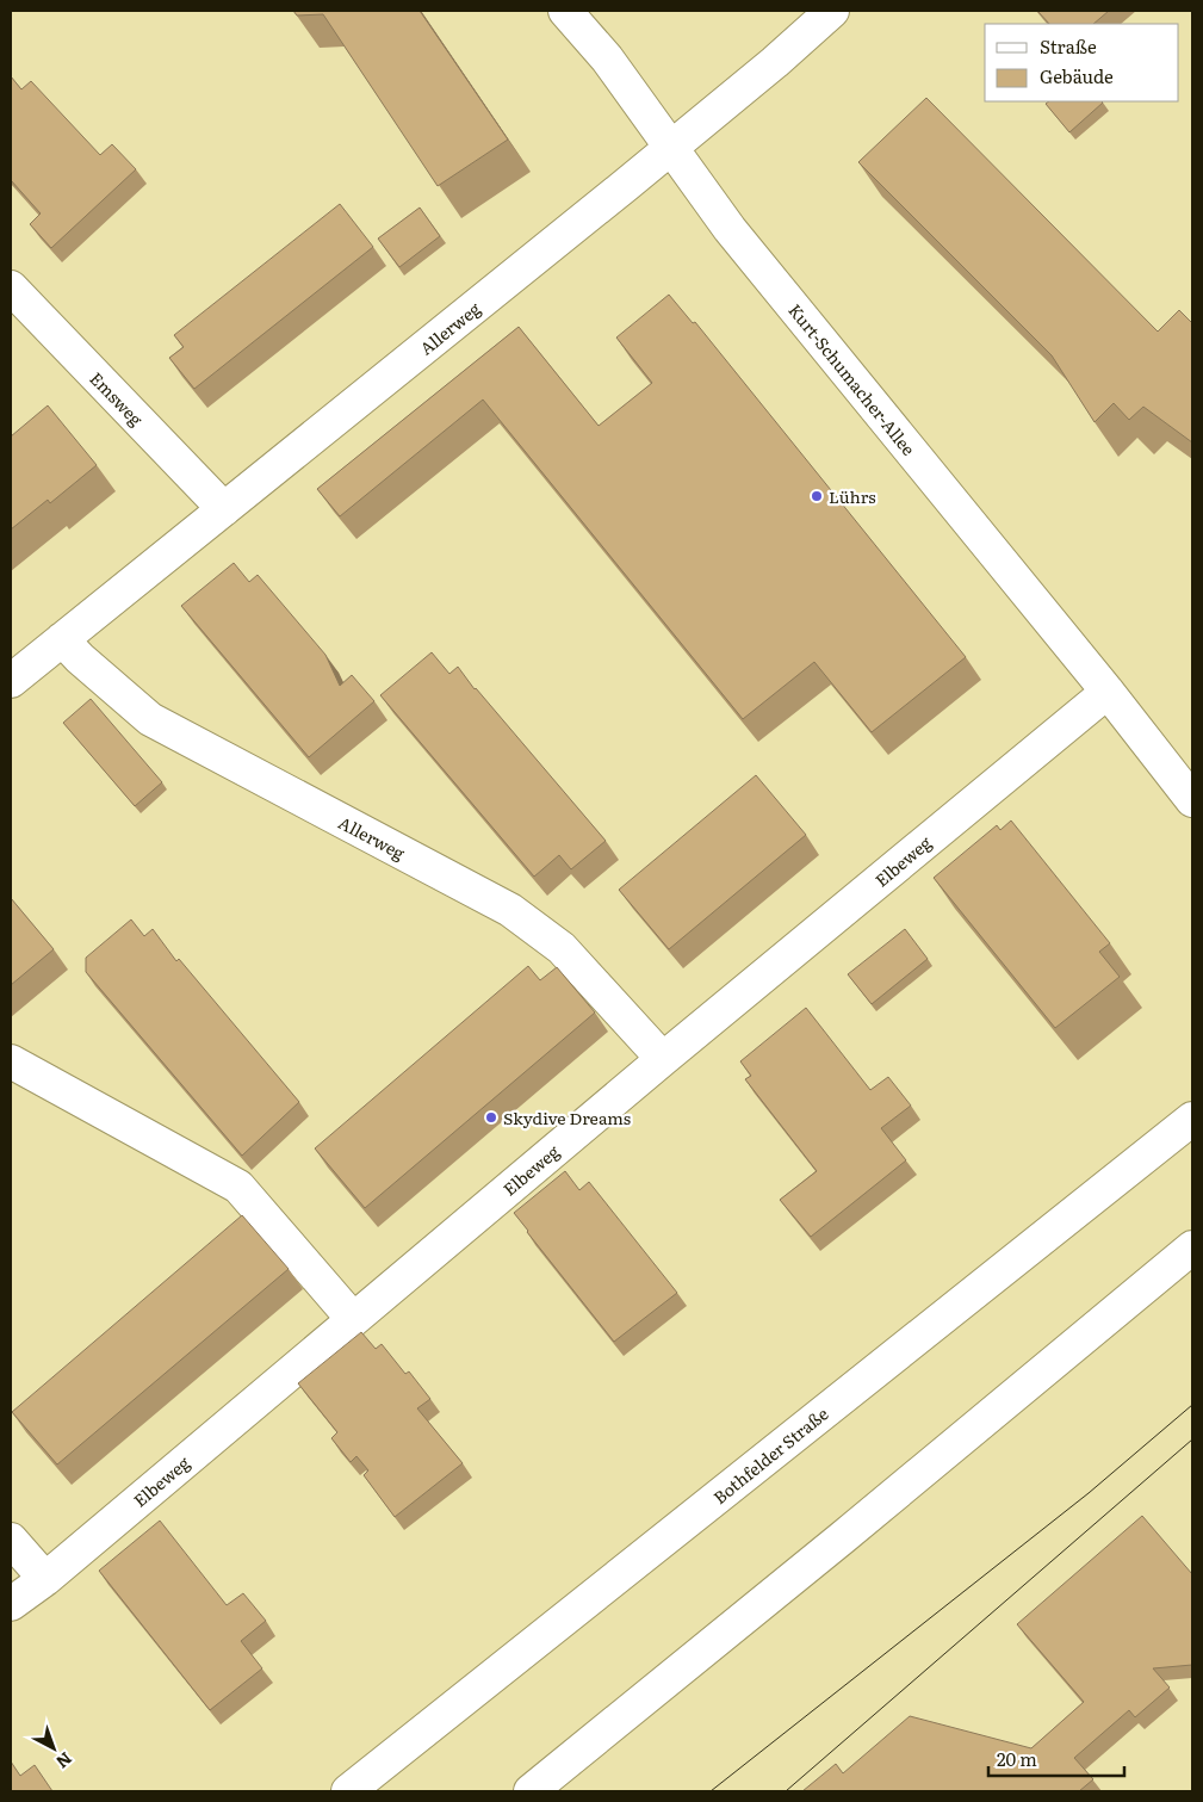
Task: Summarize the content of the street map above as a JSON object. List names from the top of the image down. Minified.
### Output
{"streets":{"street":["Allerweg","Kurt-Schumacher-Allee","Emsweg","Elbeweg","Bothfelder Straße"]},"crossings":[["Allerweg","Kurt-Schumacher-Allee"],["Allerweg","Emsweg"],["Allerweg","Elbeweg"],["Kurt-Schumacher-Allee","Elbeweg"]],"places":["Lührs","Skydive Dreams"],"legend":["Straße","Gebäude"],"scale_bar":"20 m","north":"bottom right"}
